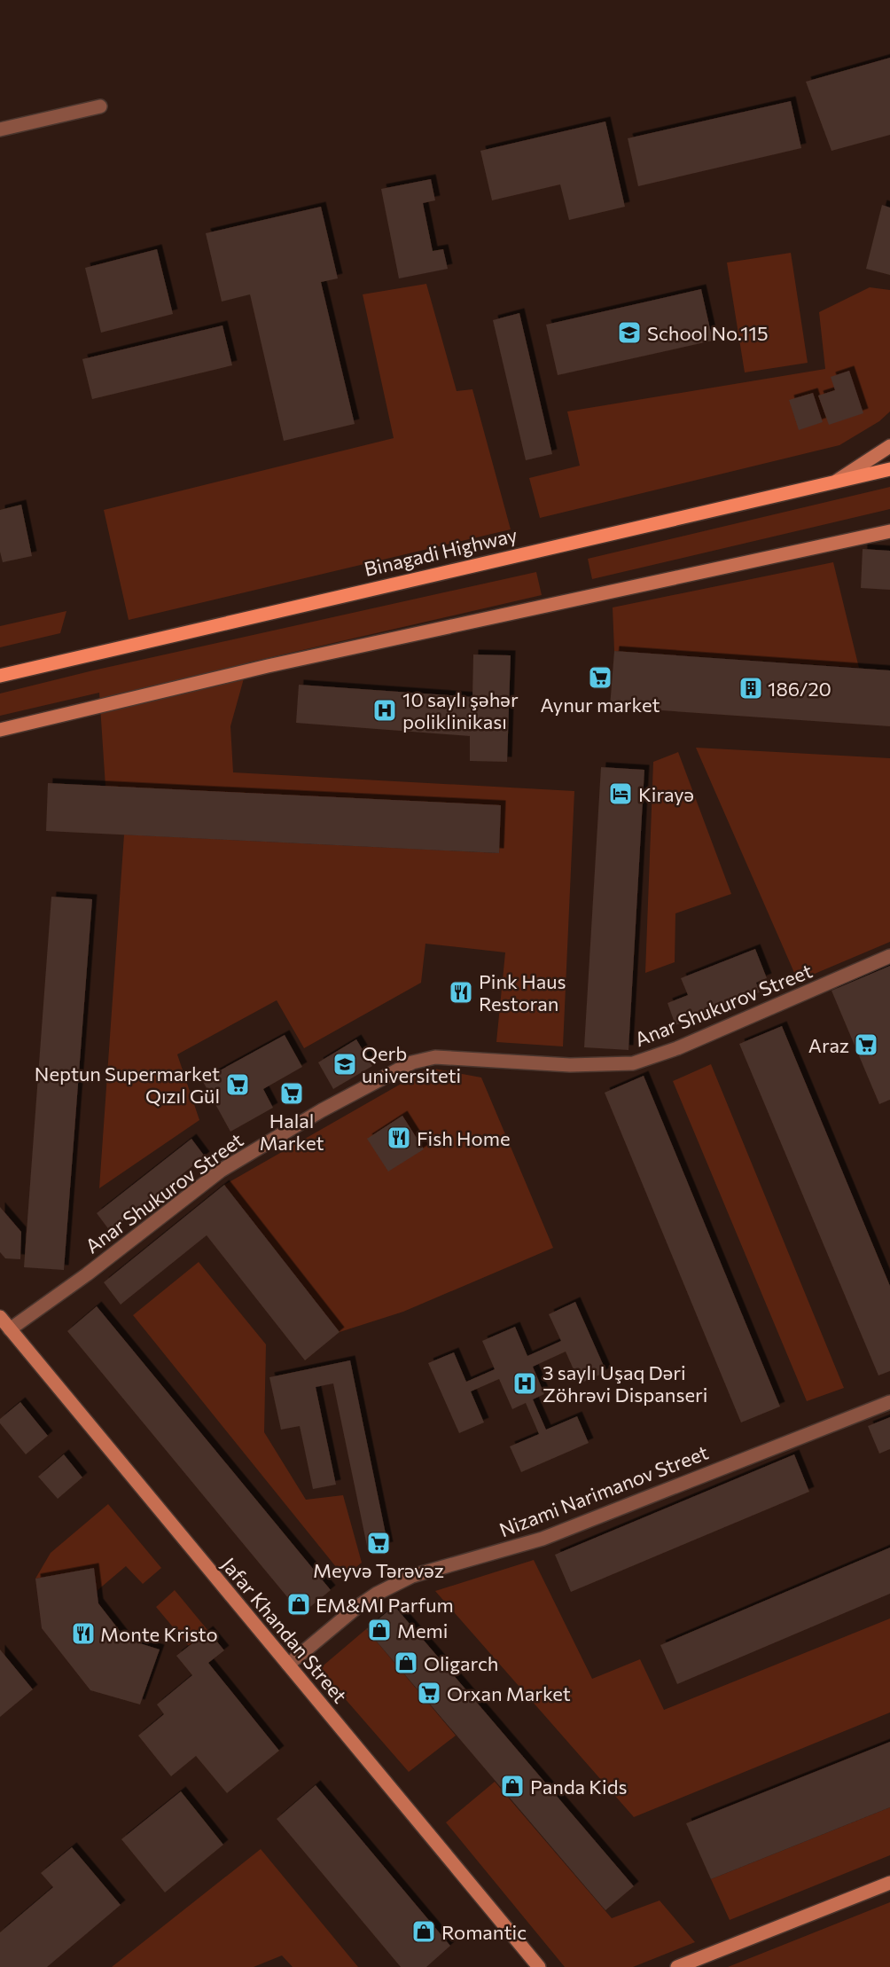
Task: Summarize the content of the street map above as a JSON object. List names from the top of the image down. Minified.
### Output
{"streets":{"main road":["Binagadi Highway"],"street":["Anar Shukurov Street","Nizami Narimanov Street","Jafar Khandan Street"]},"crossings":[["Anar Shukurov Street","Jafar Khandan Street"],["Nizami Narimanov Street","Jafar Khandan Street"]],"places":{"school or university":["School No.115","Qerb universiteti"],"supermarket":["Aynur market","Araz","Neptun Supermarket Qızıl Gül","Halal Market","Meyvə Tərəvəz","Orxan Market"],"building":["186/20"],"hospital":["10 saylı şəhər poliklinikası","3 saylı Uşaq Dəri Zöhrəvi Dispanseri"],"hotel":["Kirayə"],"restaurant":["Pink Haus Restoran","Fish Home","Monte Kristo"],"shop":["EM&MI Parfum","Memi","Oligarch","Panda Kids","Romantic"]}}
